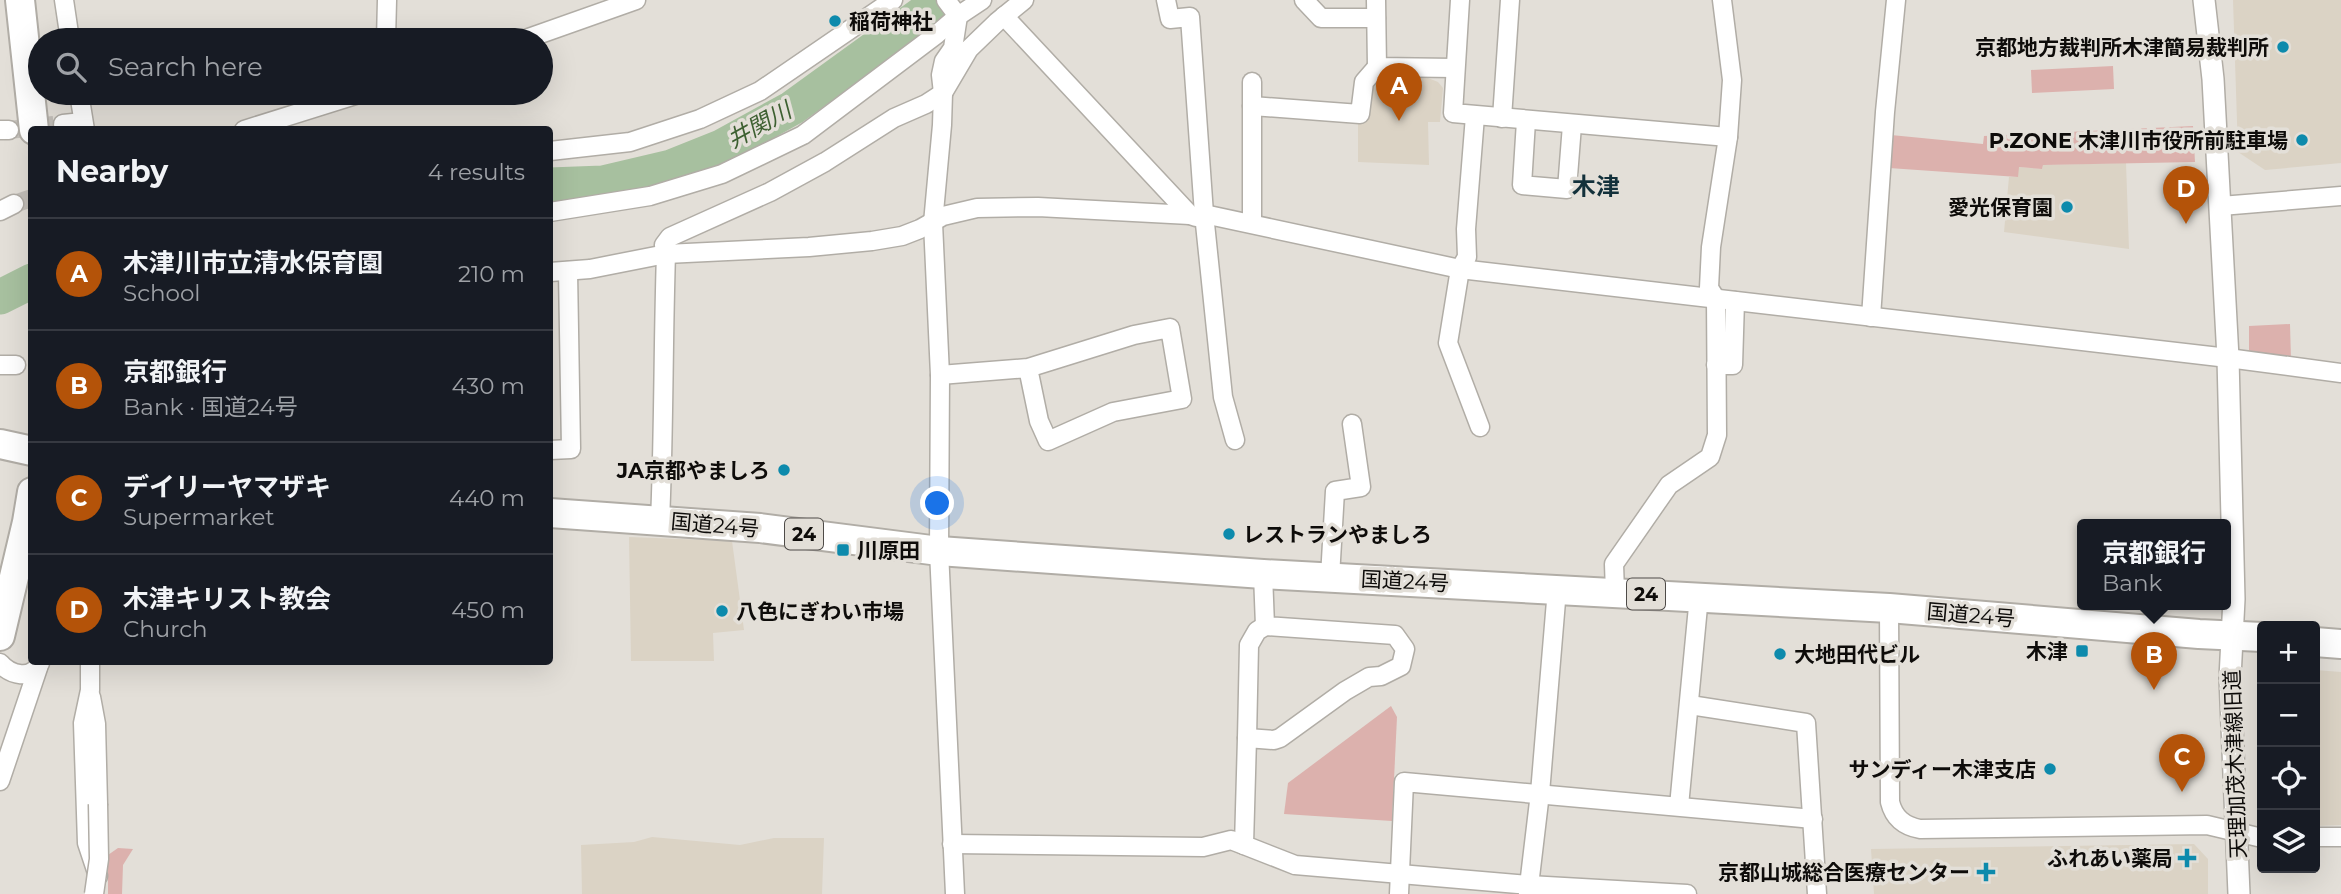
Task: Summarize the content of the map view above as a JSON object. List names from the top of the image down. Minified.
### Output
{"streets":{"highway":["国道24号","24"],"street":["天理加茂木津線旧道"]},"crossings":[["国道24号","天理加茂木津線旧道"]],"districts":["木津"],"water":["井関川"],"places":{"other":["稲荷神社","京都地方裁判所木津簡易裁判所","P.ZONE 木津川市役所前駐車場","愛光保育園","JA京都やましろ","レストランやましろ","八色にぎわい市場","大地田代ビル","サンディー木津支店"],"transit":["川原田","木津"],"health":["ふれあい薬局","京都山城総合医療センター"]},"page":{"search":"Search here","pins":["A","D","B","C"],"heading":["Nearby","4 results"],"list":[{"mark":"A","name":"木津川市立清水保育園","note":"School","value":"210 m"},{"mark":"B","name":"京都銀行","note":"Bank · 国道24号","value":"430 m"},{"mark":"C","name":"デイリーヤマザキ","note":"Supermarket","value":"440 m"},{"mark":"D","name":"木津キリスト教会","note":"Church","value":"450 m"}],"popup":["京都銀行","Bank"],"map_buttons":["+","−"]}}
